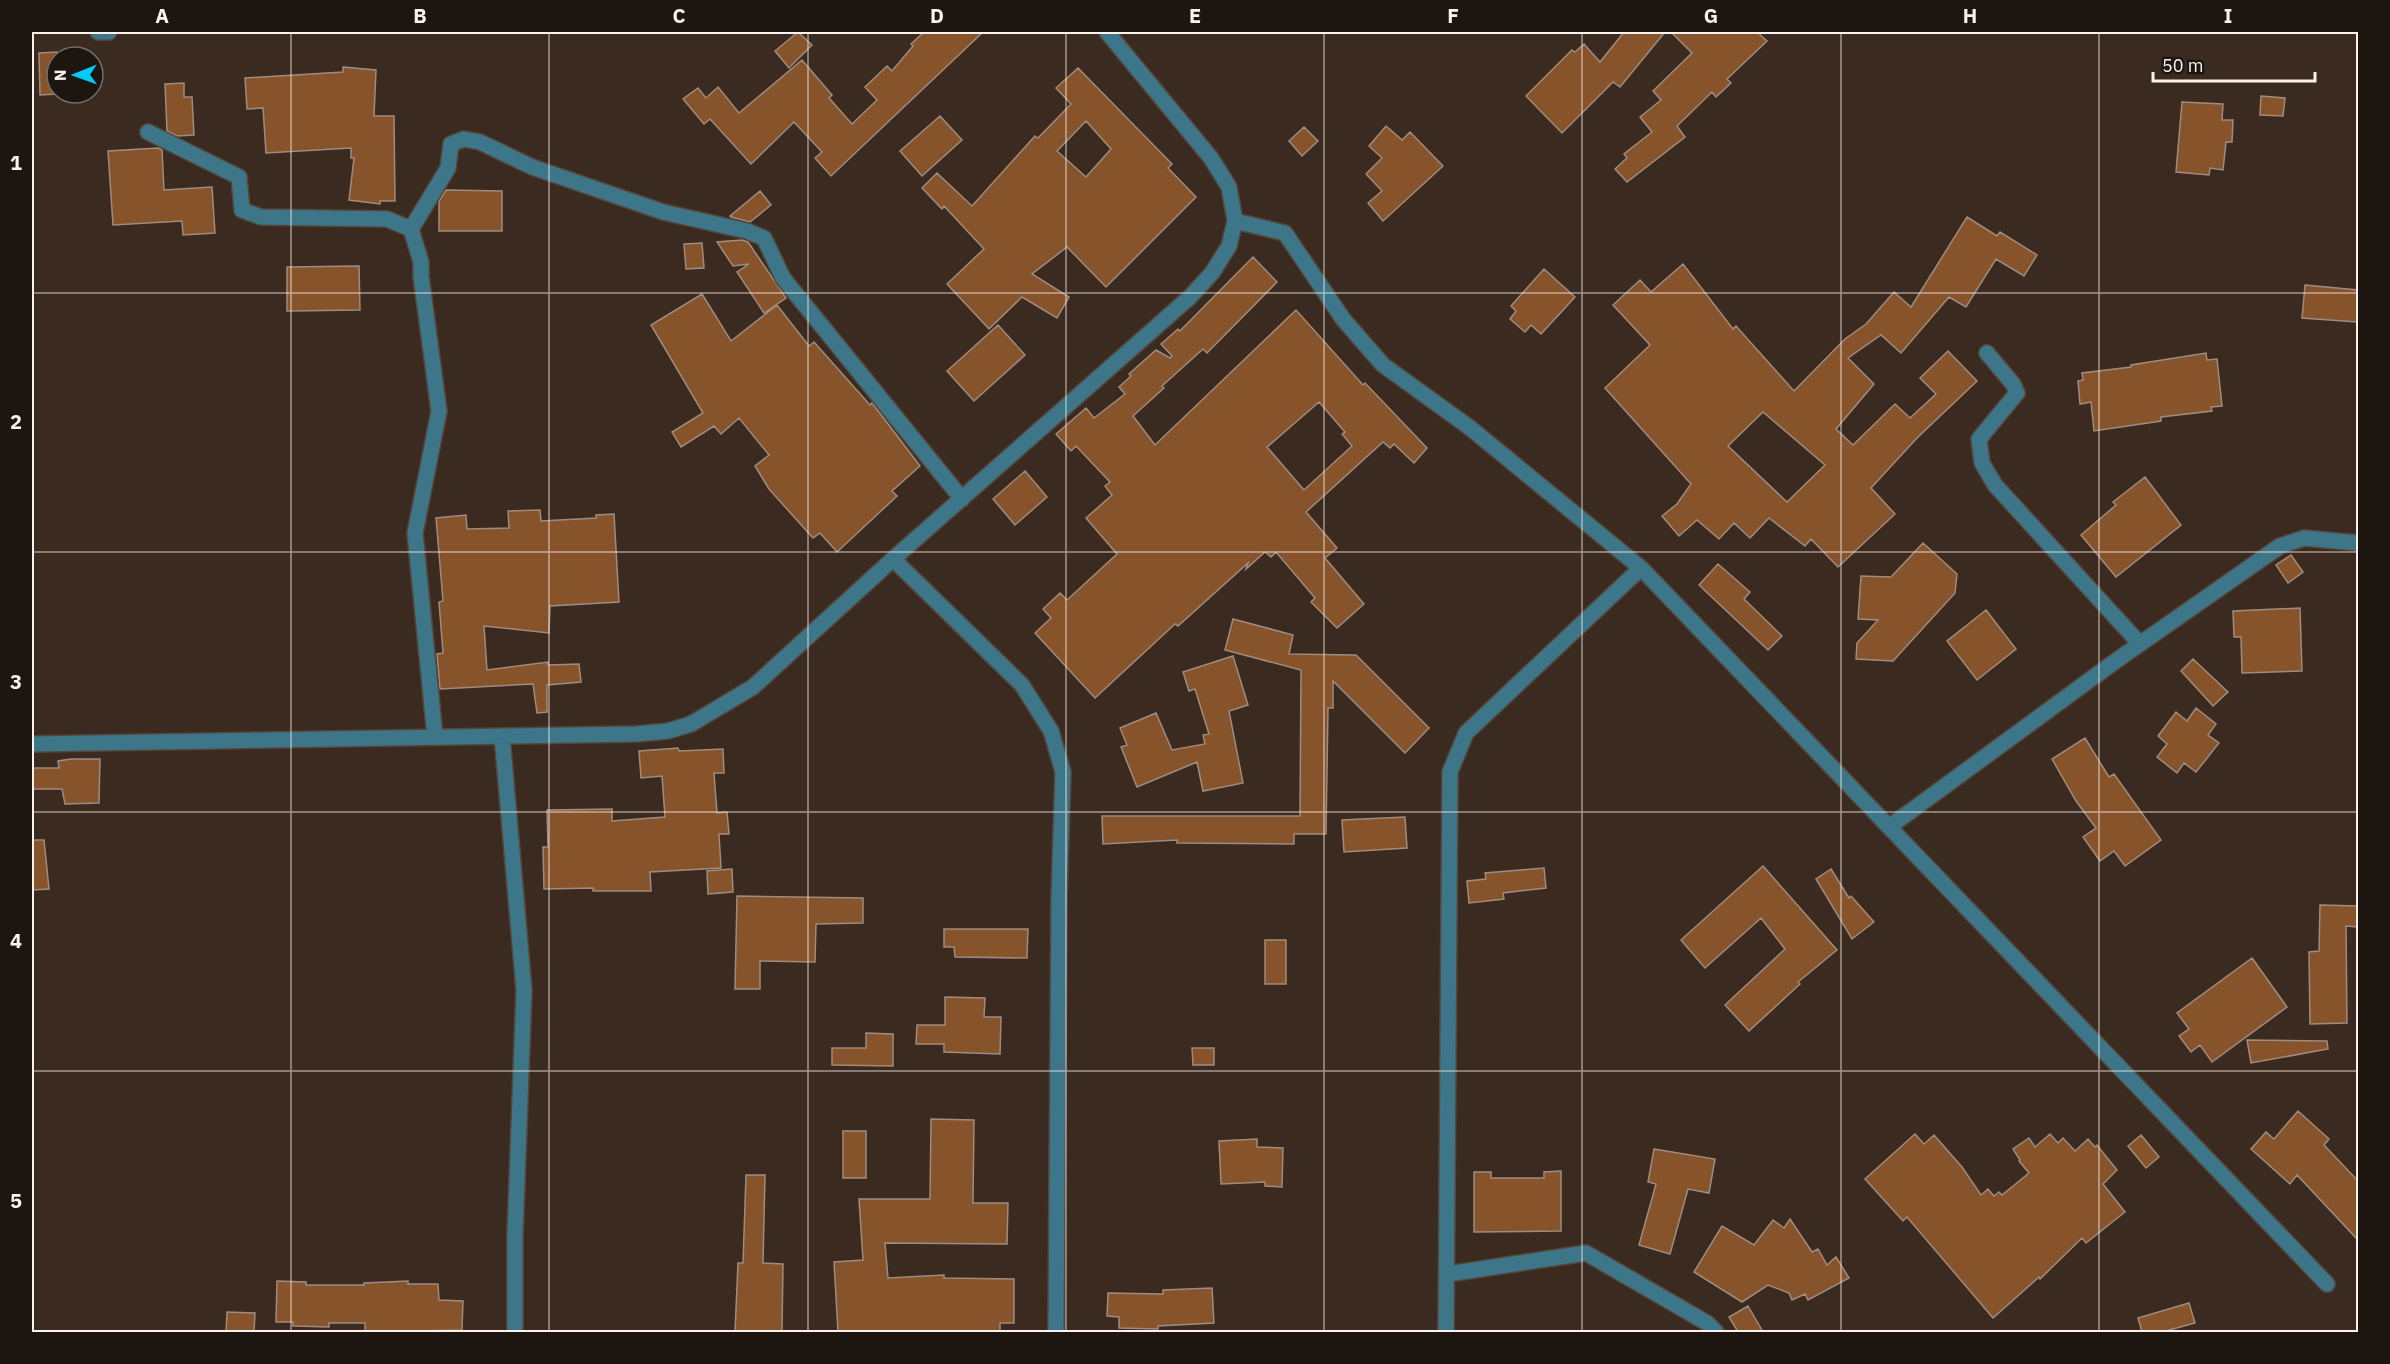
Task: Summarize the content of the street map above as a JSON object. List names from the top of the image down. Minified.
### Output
{"scale_bar":"50 m","north":"left","grid":{"columns":["A","B","C","D","E","F","G","H","I"],"rows":["1","2","3","4","5"]}}
